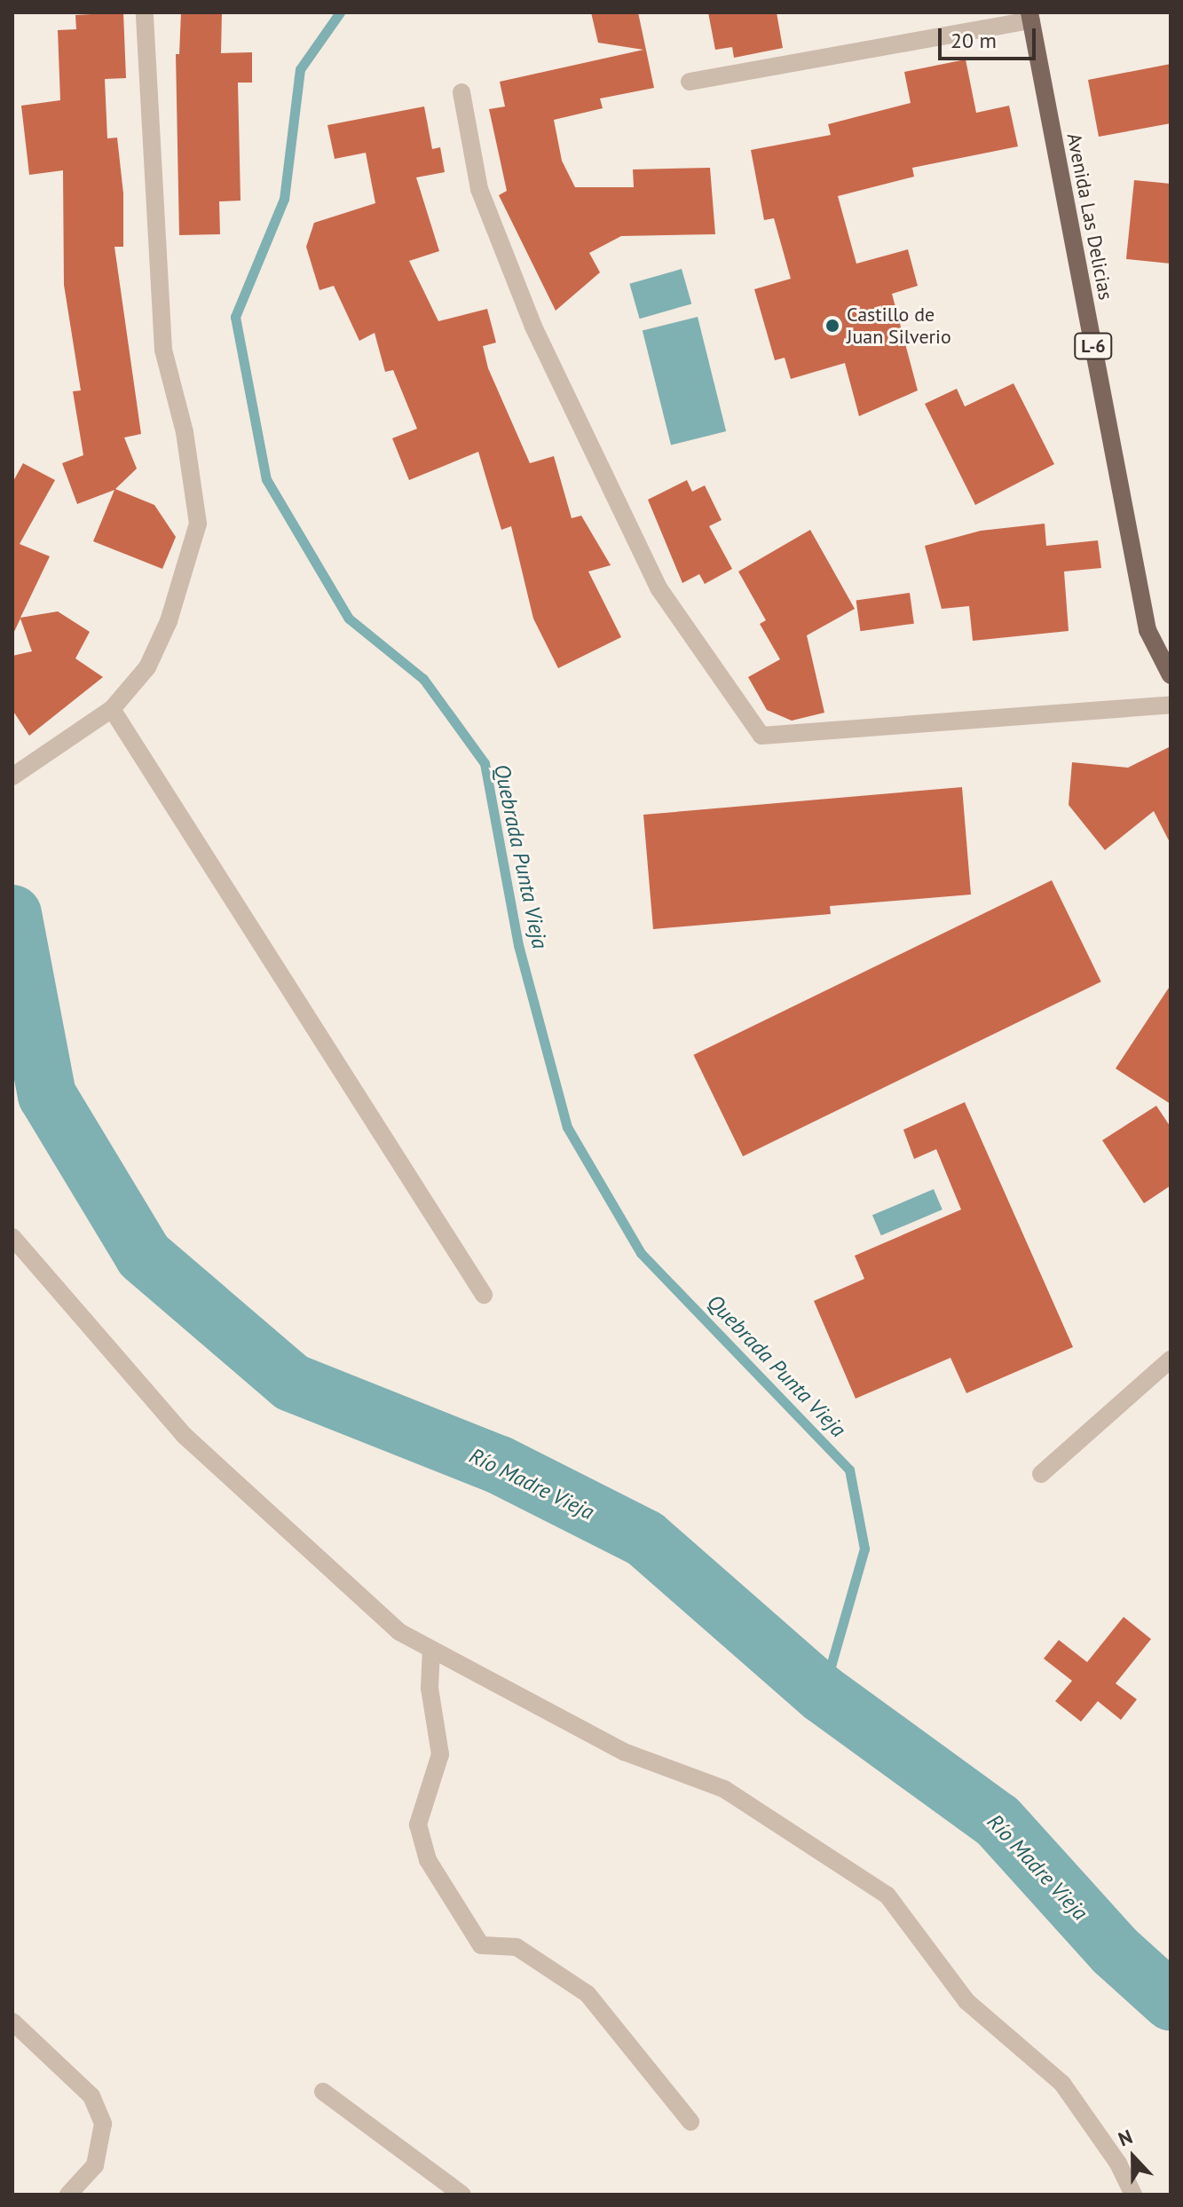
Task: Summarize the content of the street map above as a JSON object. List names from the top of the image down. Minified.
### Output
{"streets":{"main road":["Avenida Las Delicias","L-6"]},"water":["Quebrada Punta Vieja","Río Madre Vieja"],"places":["Castillo de Juan Silverio"],"scale_bar":"20 m","north":"top"}
